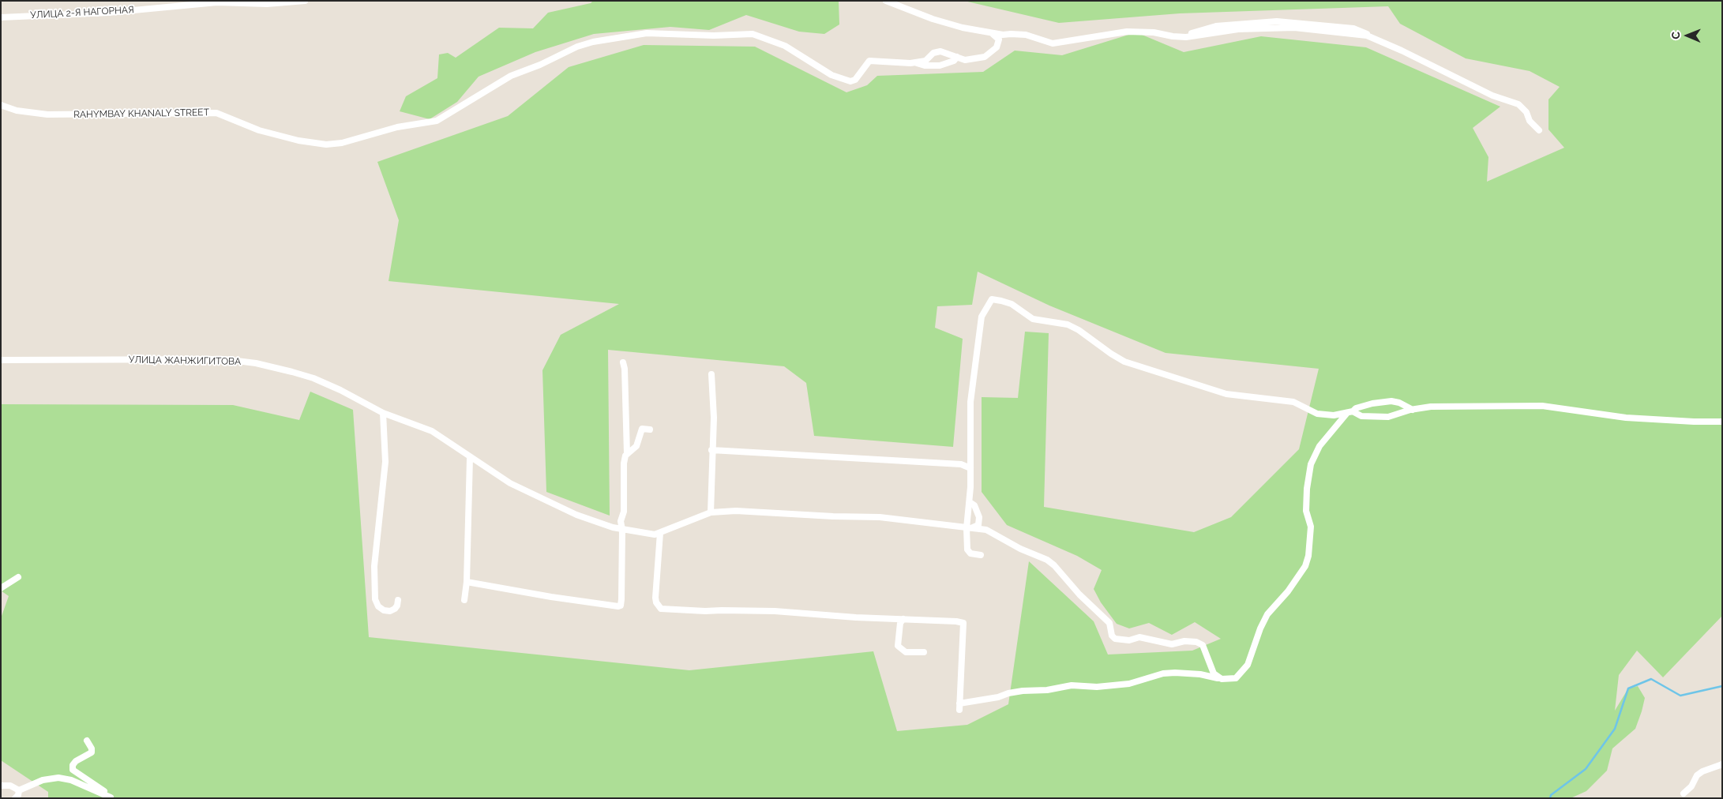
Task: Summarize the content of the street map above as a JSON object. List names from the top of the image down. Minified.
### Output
{"streets":{"street":["УЛИЦА 2-Я НАГОРНАЯ","RAHYMBAY KHANALY STREET","УЛИЦА ЖАНЖИГИТОВА"]},"north":"left"}
